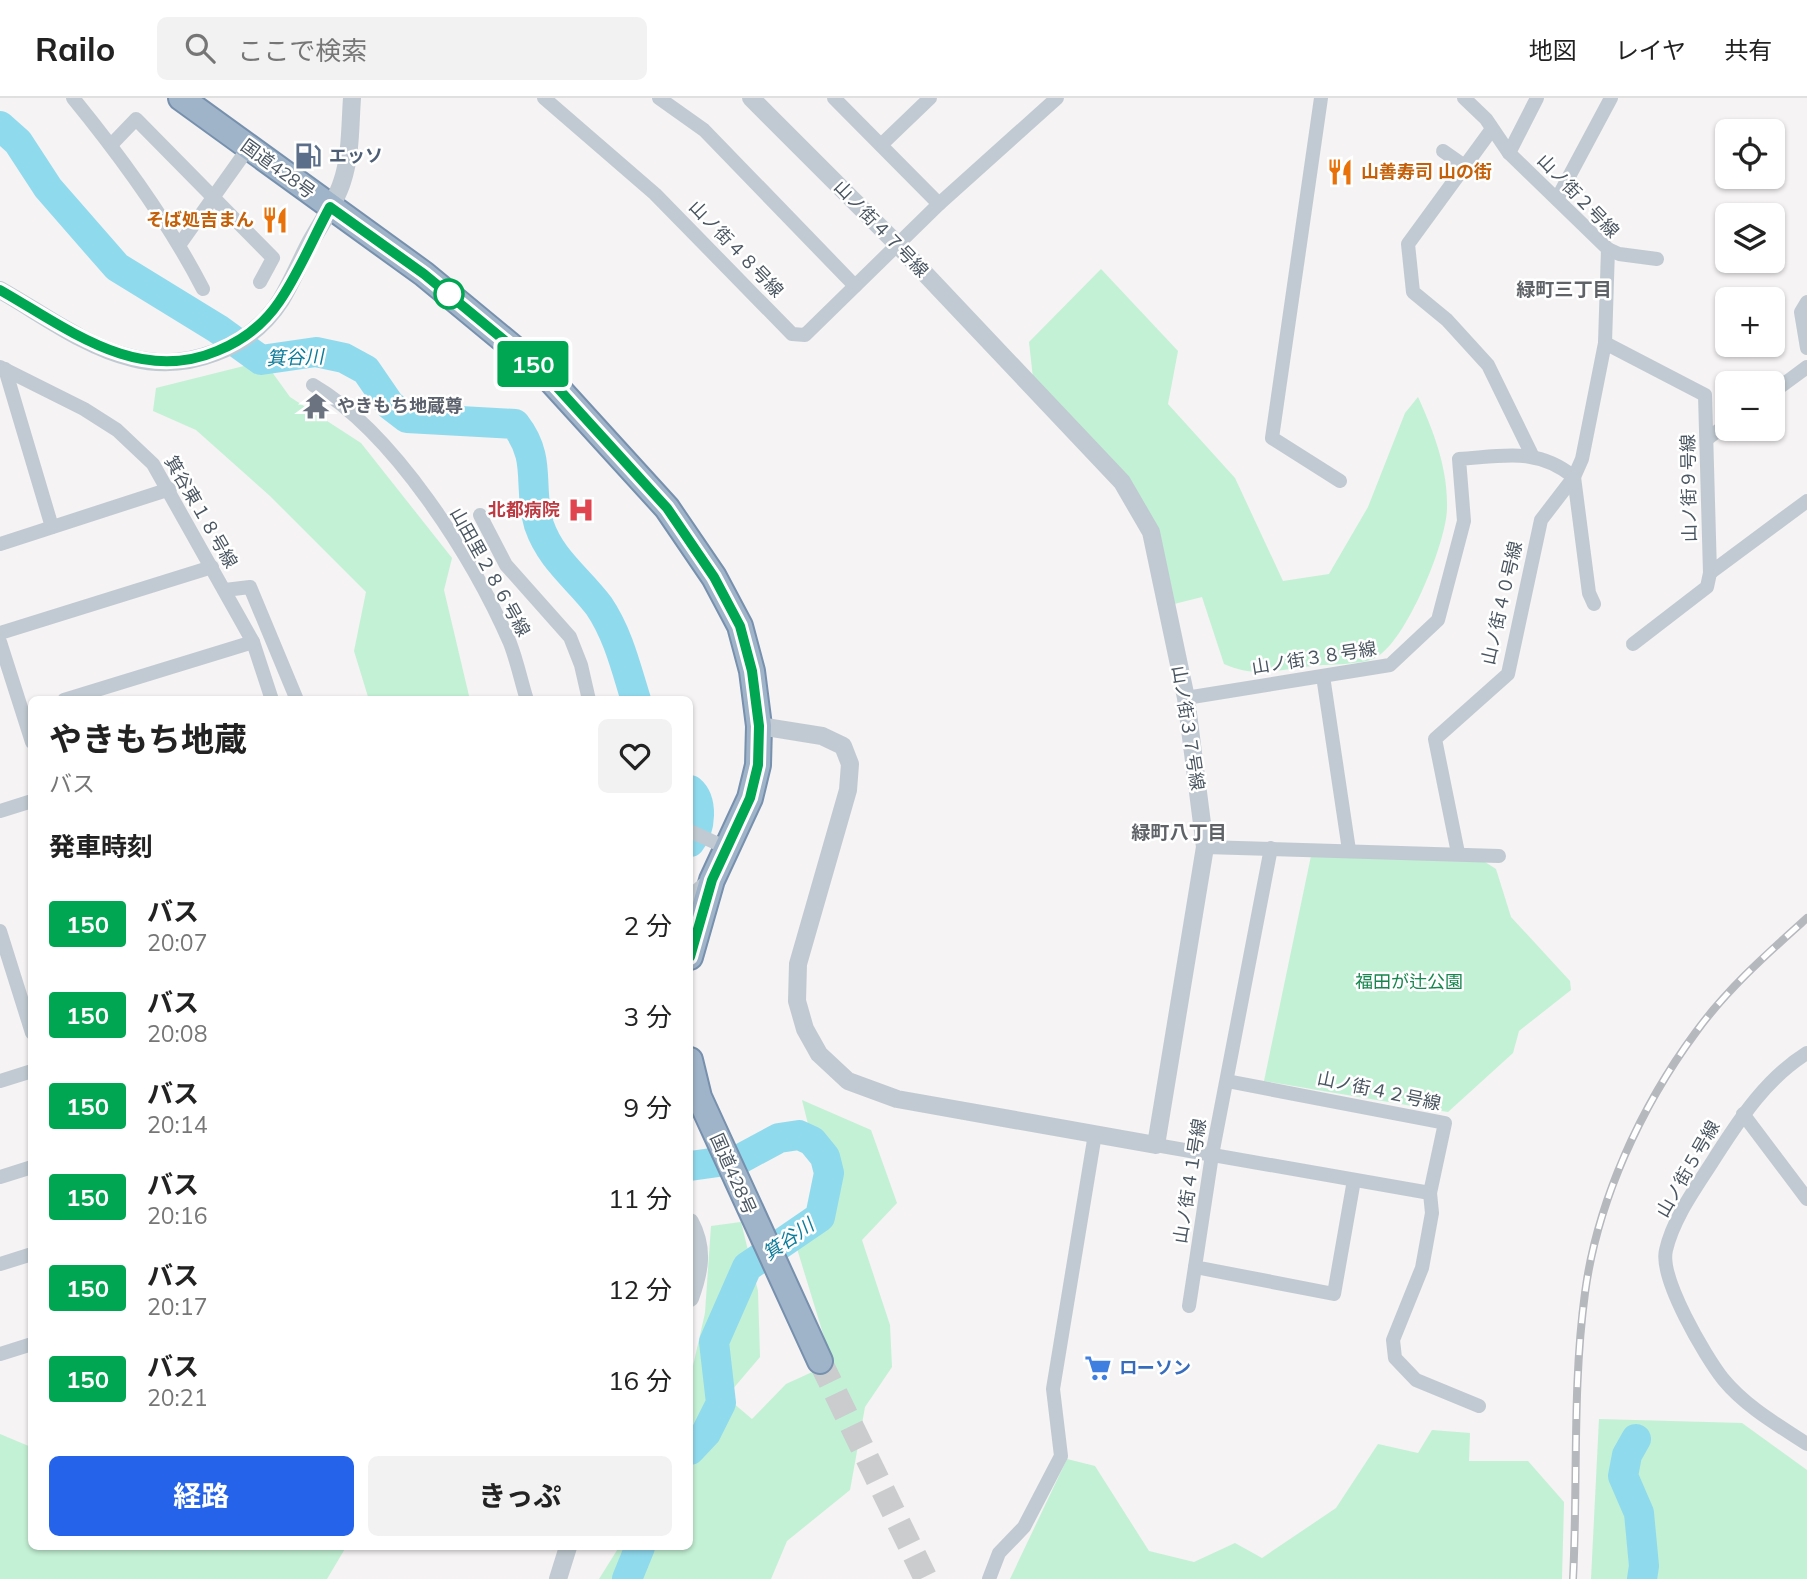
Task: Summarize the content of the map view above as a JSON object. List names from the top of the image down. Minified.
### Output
{"streets":{"highway":["国道428号"],"street":["山ノ街２号線","山ノ街４７号線","山ノ街４８号線","山ノ街９号線","箕谷東１８号線","山田里２８６号線","山ノ街４０号線","山ノ街３８号線","山ノ街３７号線","山ノ街４２号線","山ノ街５号線","山ノ街４１号線"]},"crossings":[["山ノ街２号線","山ノ街９号線"],["山ノ街２号線","山ノ街４０号線"],["山ノ街４７号線","山ノ街４８号線"],["山ノ街４７号線","山ノ街３７号線"],["山ノ街９号線","山ノ街４０号線"],["山ノ街４０号線","山ノ街３８号線"],["山ノ街３８号線","山ノ街３７号線"],["山ノ街４２号線","山ノ街４１号線"]],"districts":["緑町三丁目","緑町八丁目"],"water":["箕谷川"],"parks":["福田が辻公園"],"places":{"fuel station":["エッソ"],"restaurant":["山善寿司 山の街","そば処吉まん"],"temple":["やきもち地蔵尊"],"hospital":["北都病院"],"supermarket":["ローソン"]},"lines":["bus line 150"],"page":{"header":"Railo","search":"ここで検索","nav":["地図","レイヤ","共有"],"on_map":"150","map_buttons":["+","−"],"heading":[["やきもち地蔵","バス"],"発車時刻"],"list":[{"mark":"150","name":"バス","note":"20:07","value":"2 分"},{"mark":"150","name":"バス","note":"20:08","value":"3 分"},{"mark":"150","name":"バス","note":"20:14","value":"9 分"},{"mark":"150","name":"バス","note":"20:16","value":"11 分"},{"mark":"150","name":"バス","note":"20:17","value":"12 分"},{"mark":"150","name":"バス","note":"20:21","value":"16 分"}],"buttons":["経路","きっぷ"]}}
